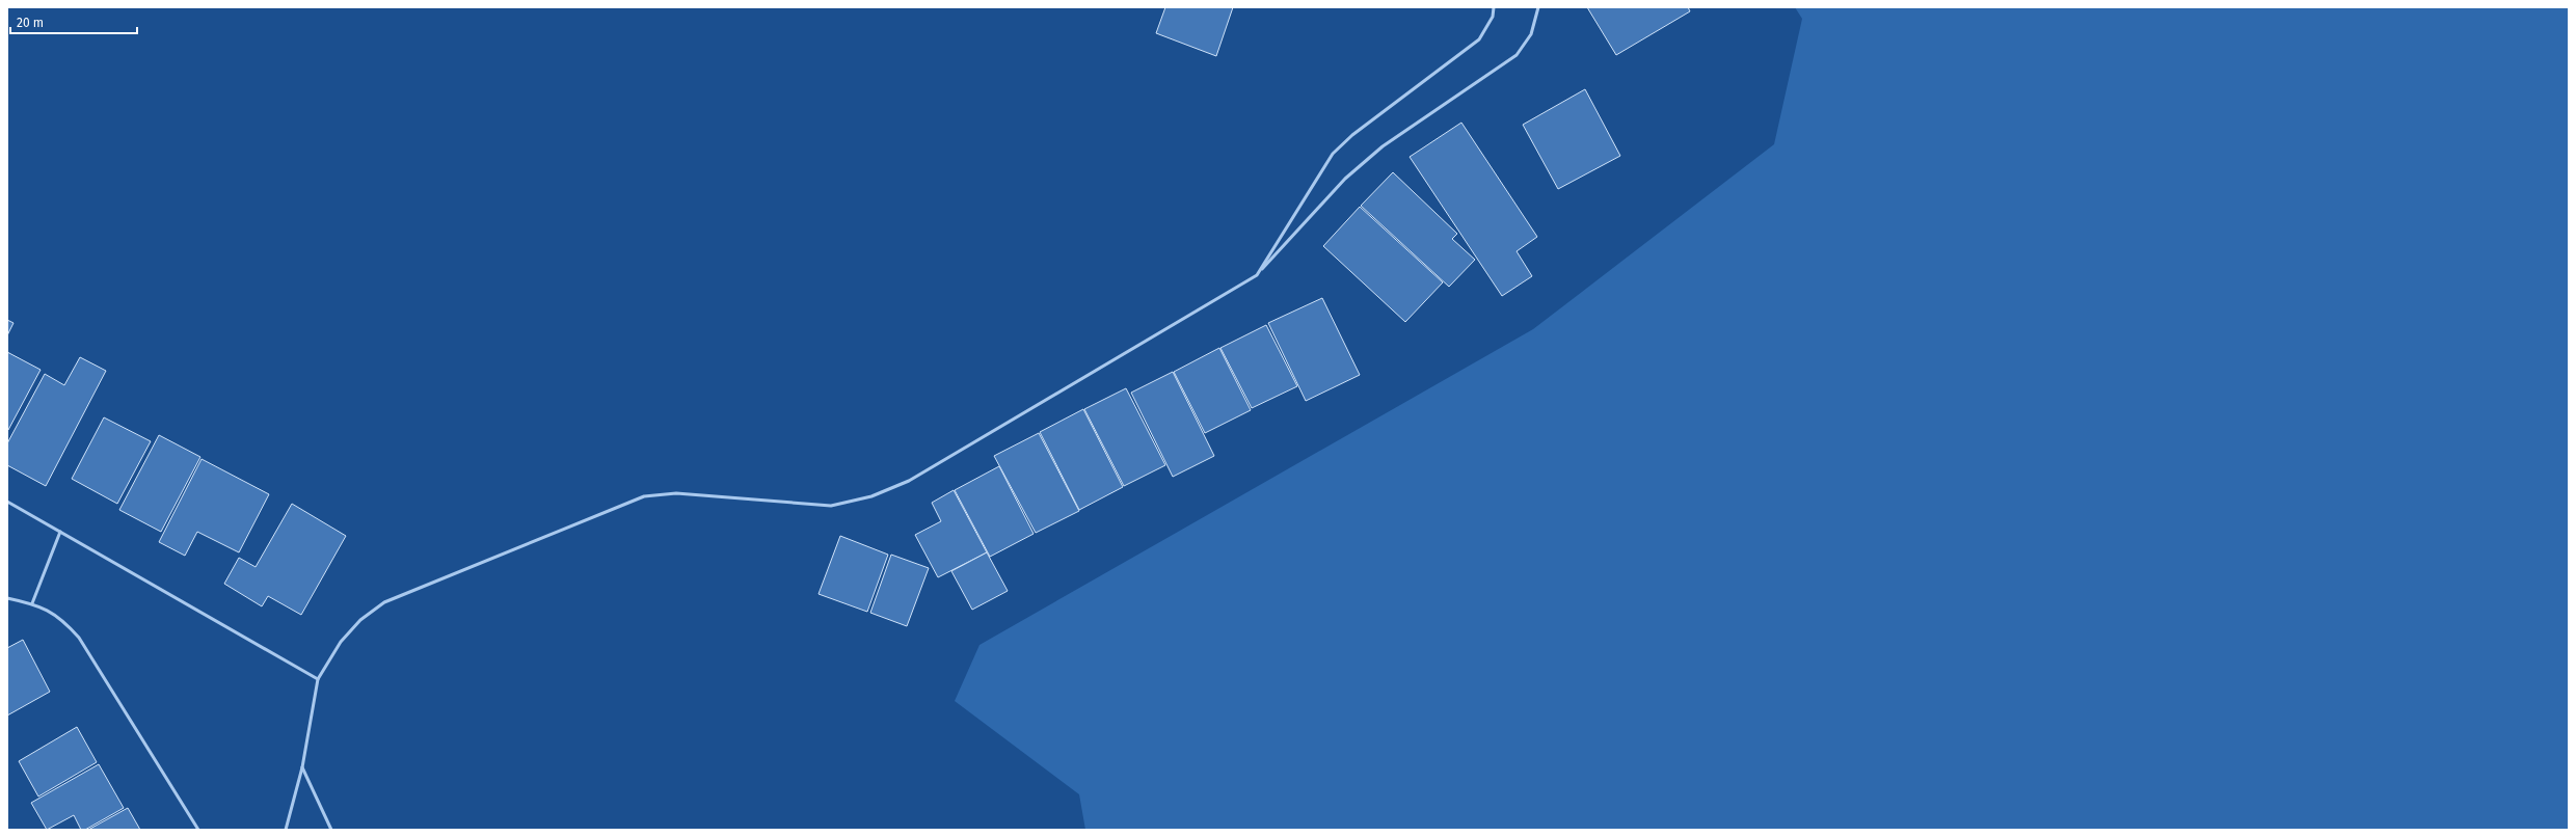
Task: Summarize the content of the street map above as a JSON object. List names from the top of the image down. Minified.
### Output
{"scale_bar":"20 m"}
